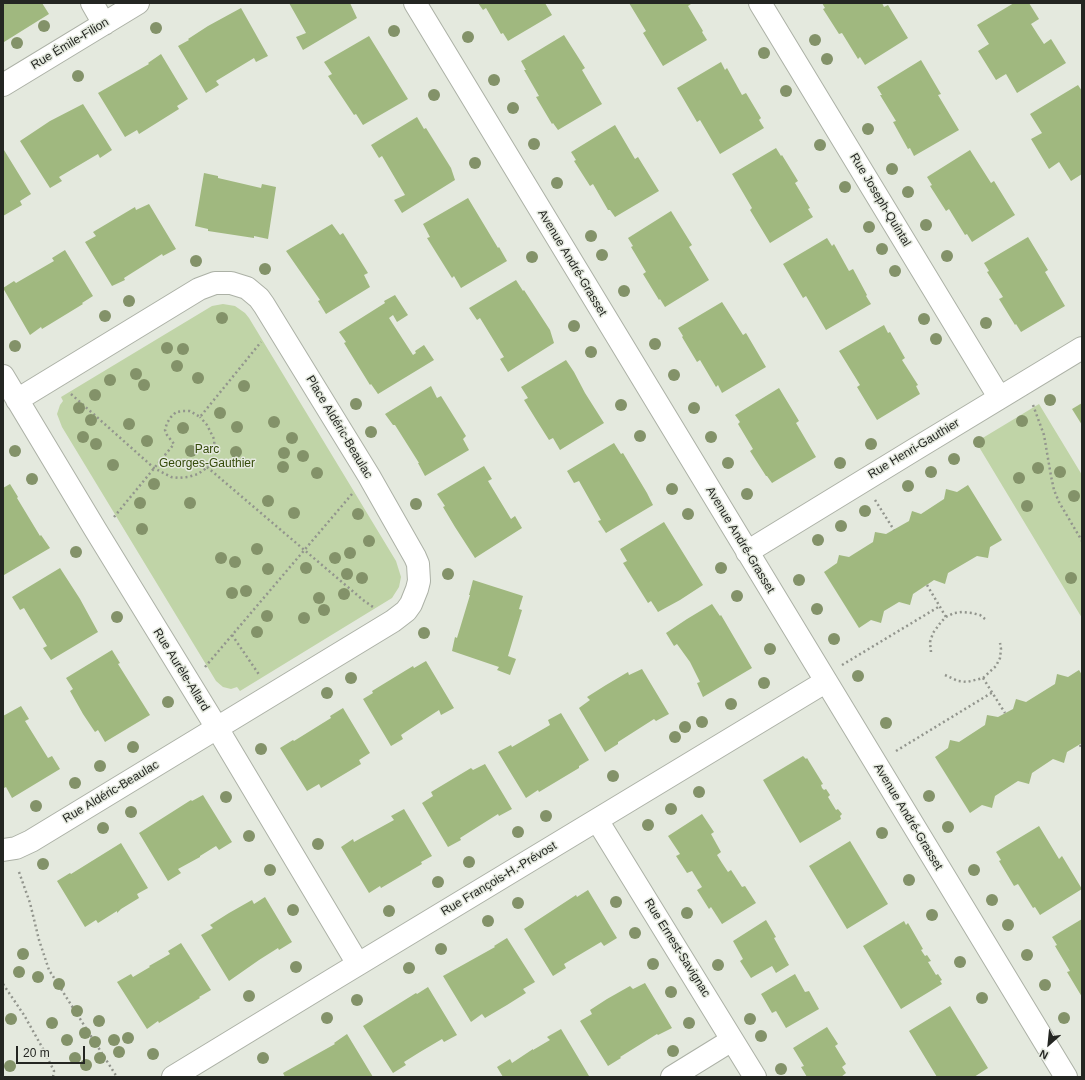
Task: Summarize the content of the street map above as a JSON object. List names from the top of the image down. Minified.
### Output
{"streets":{"street":["Rue Émile-Filion","Rue Joseph-Quintal","Avenue André-Grasset","Place Aldéric-Beaulac","Rue Henri-Gauthier","Rue Aurèle-Allard","Rue Aldéric-Beaulac","Rue François-H.-Prévost","Rue Ernest-Savignac"]},"crossings":[["Rue Joseph-Quintal","Rue Henri-Gauthier"],["Avenue André-Grasset","Rue Henri-Gauthier"],["Avenue André-Grasset","Rue François-H.-Prévost"],["Place Aldéric-Beaulac","Rue Aurèle-Allard"],["Place Aldéric-Beaulac","Rue Aldéric-Beaulac"],["Rue Aurèle-Allard","Rue Aldéric-Beaulac"],["Rue Aurèle-Allard","Rue François-H.-Prévost"],["Rue François-H.-Prévost","Rue Ernest-Savignac"]],"parks":["Parc Georges-Gauthier"],"scale_bar":"20 m","north":"bottom left"}
